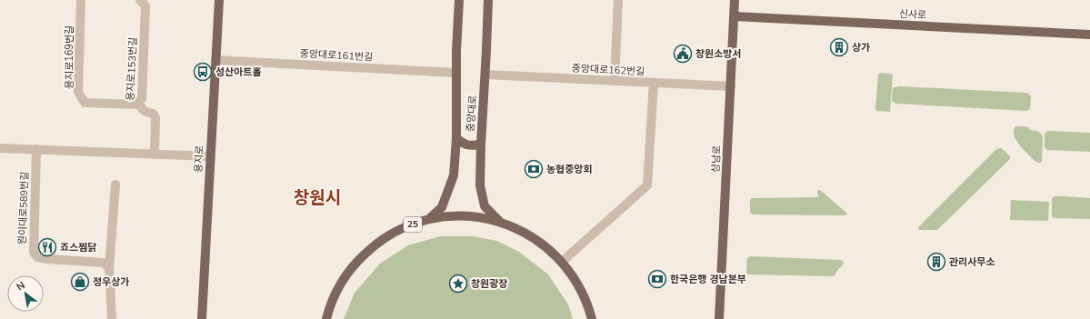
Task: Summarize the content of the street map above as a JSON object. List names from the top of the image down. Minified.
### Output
{"streets":{"main road":["신사로","중앙대로","용지로","상남로","25"],"street":["중앙대로161번길","용지로169번길","용지로153번길","중앙대로162번길","원이대로589번길"]},"crossings":[["신사로","상남로"],["중앙대로161번길","중앙대로"],["중앙대로161번길","용지로"],["용지로169번길","용지로153번길"],["중앙대로162번길","중앙대로"],["중앙대로162번길","상남로"],["중앙대로","25"]],"districts":["창원시"],"places":{"building":["상가","관리사무소"],"public building":["창원소방서"],"bus stop":["성산아트홀"],"bank":["농협중앙회","한국은행 경남본부"],"restaurant":["죠스찜닭"],"shop":["정우상가"],"place":["창원광장"]},"north":"top left"}
